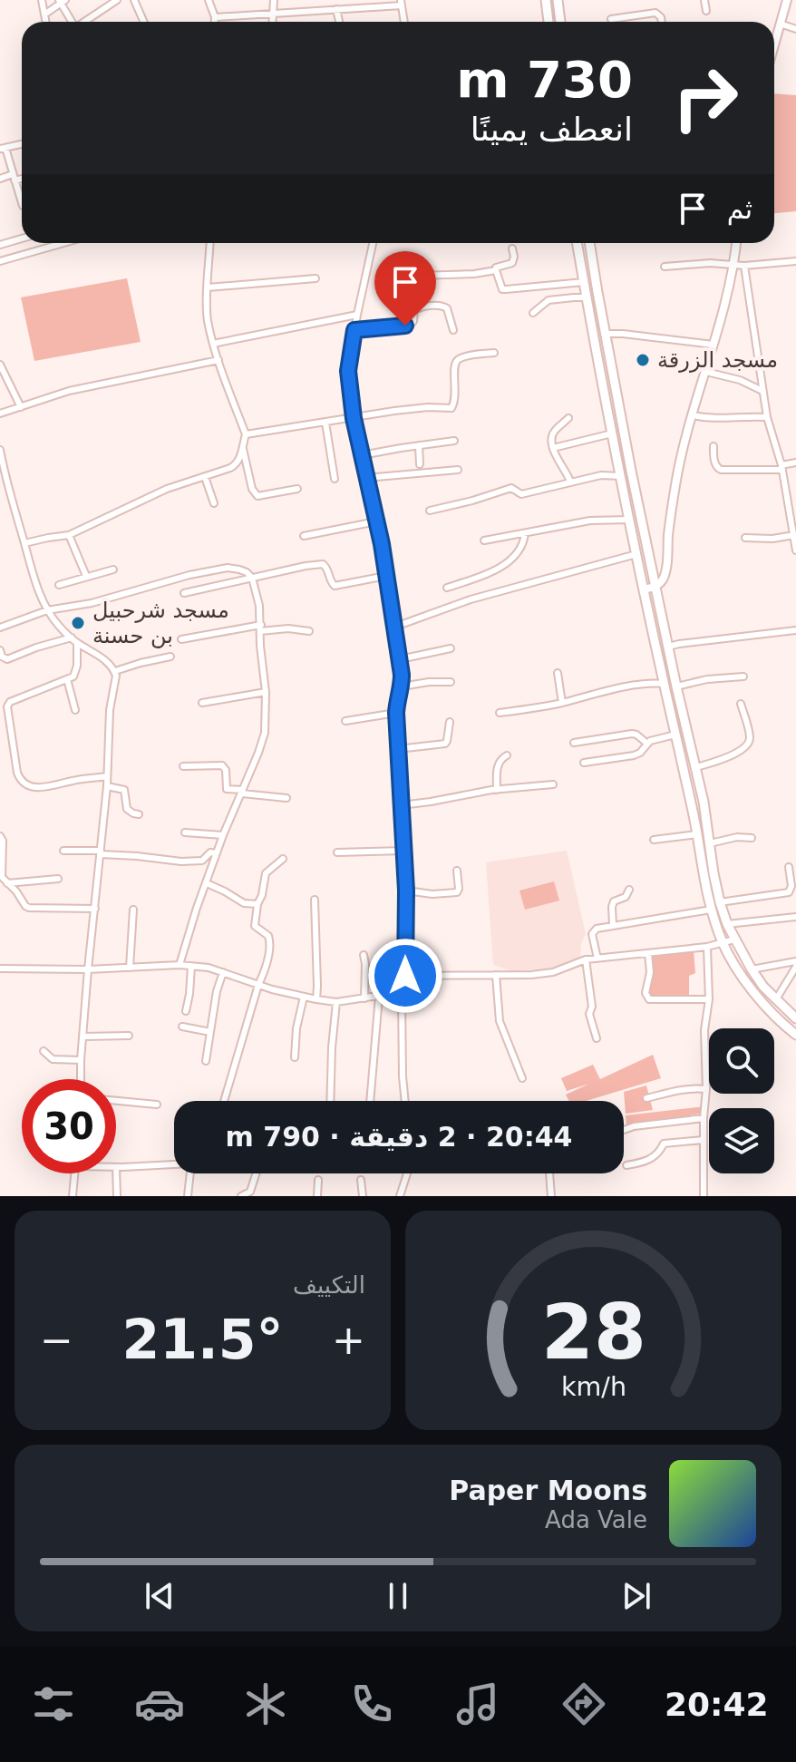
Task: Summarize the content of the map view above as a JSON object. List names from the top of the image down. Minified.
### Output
{"places":["مسجد الزرقة","مسجد شرحبيل بن حسنة"],"page":{"turn":["730 m","انعطف يمينًا"],"then":"ثم","limit":"30","trip":"20:44 · 2 دقيقة · 790 m","tile":"التكييف","heat":["−","21.5°","+"],"song":["Paper Moons","Ada Vale"],"tabs":"20:42","gauge":["28","km/h"]}}
